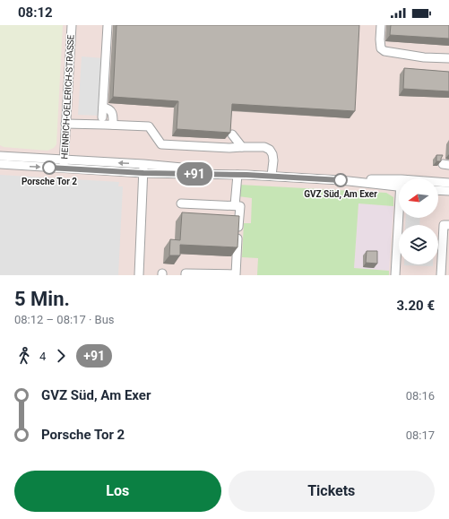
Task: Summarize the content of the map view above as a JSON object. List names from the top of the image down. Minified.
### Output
{"streets":{"street":["HEINRICH-OELERICH-STRASSE"]},"places":["Porsche Tor 2","GVZ Süd, Am Exer"],"lines":["bus line +91"],"north":"left","page":{"status":"08:12","on_map":"+91","heading":["5 Min.","08:12 – 08:17 · Bus","3.20 €"],"legs":["4","+91"],"list":[{"name":"GVZ Süd, Am Exer","value":"08:16"},{"name":"Porsche Tor 2","value":"08:17"}],"buttons":["Los","Tickets"]}}
